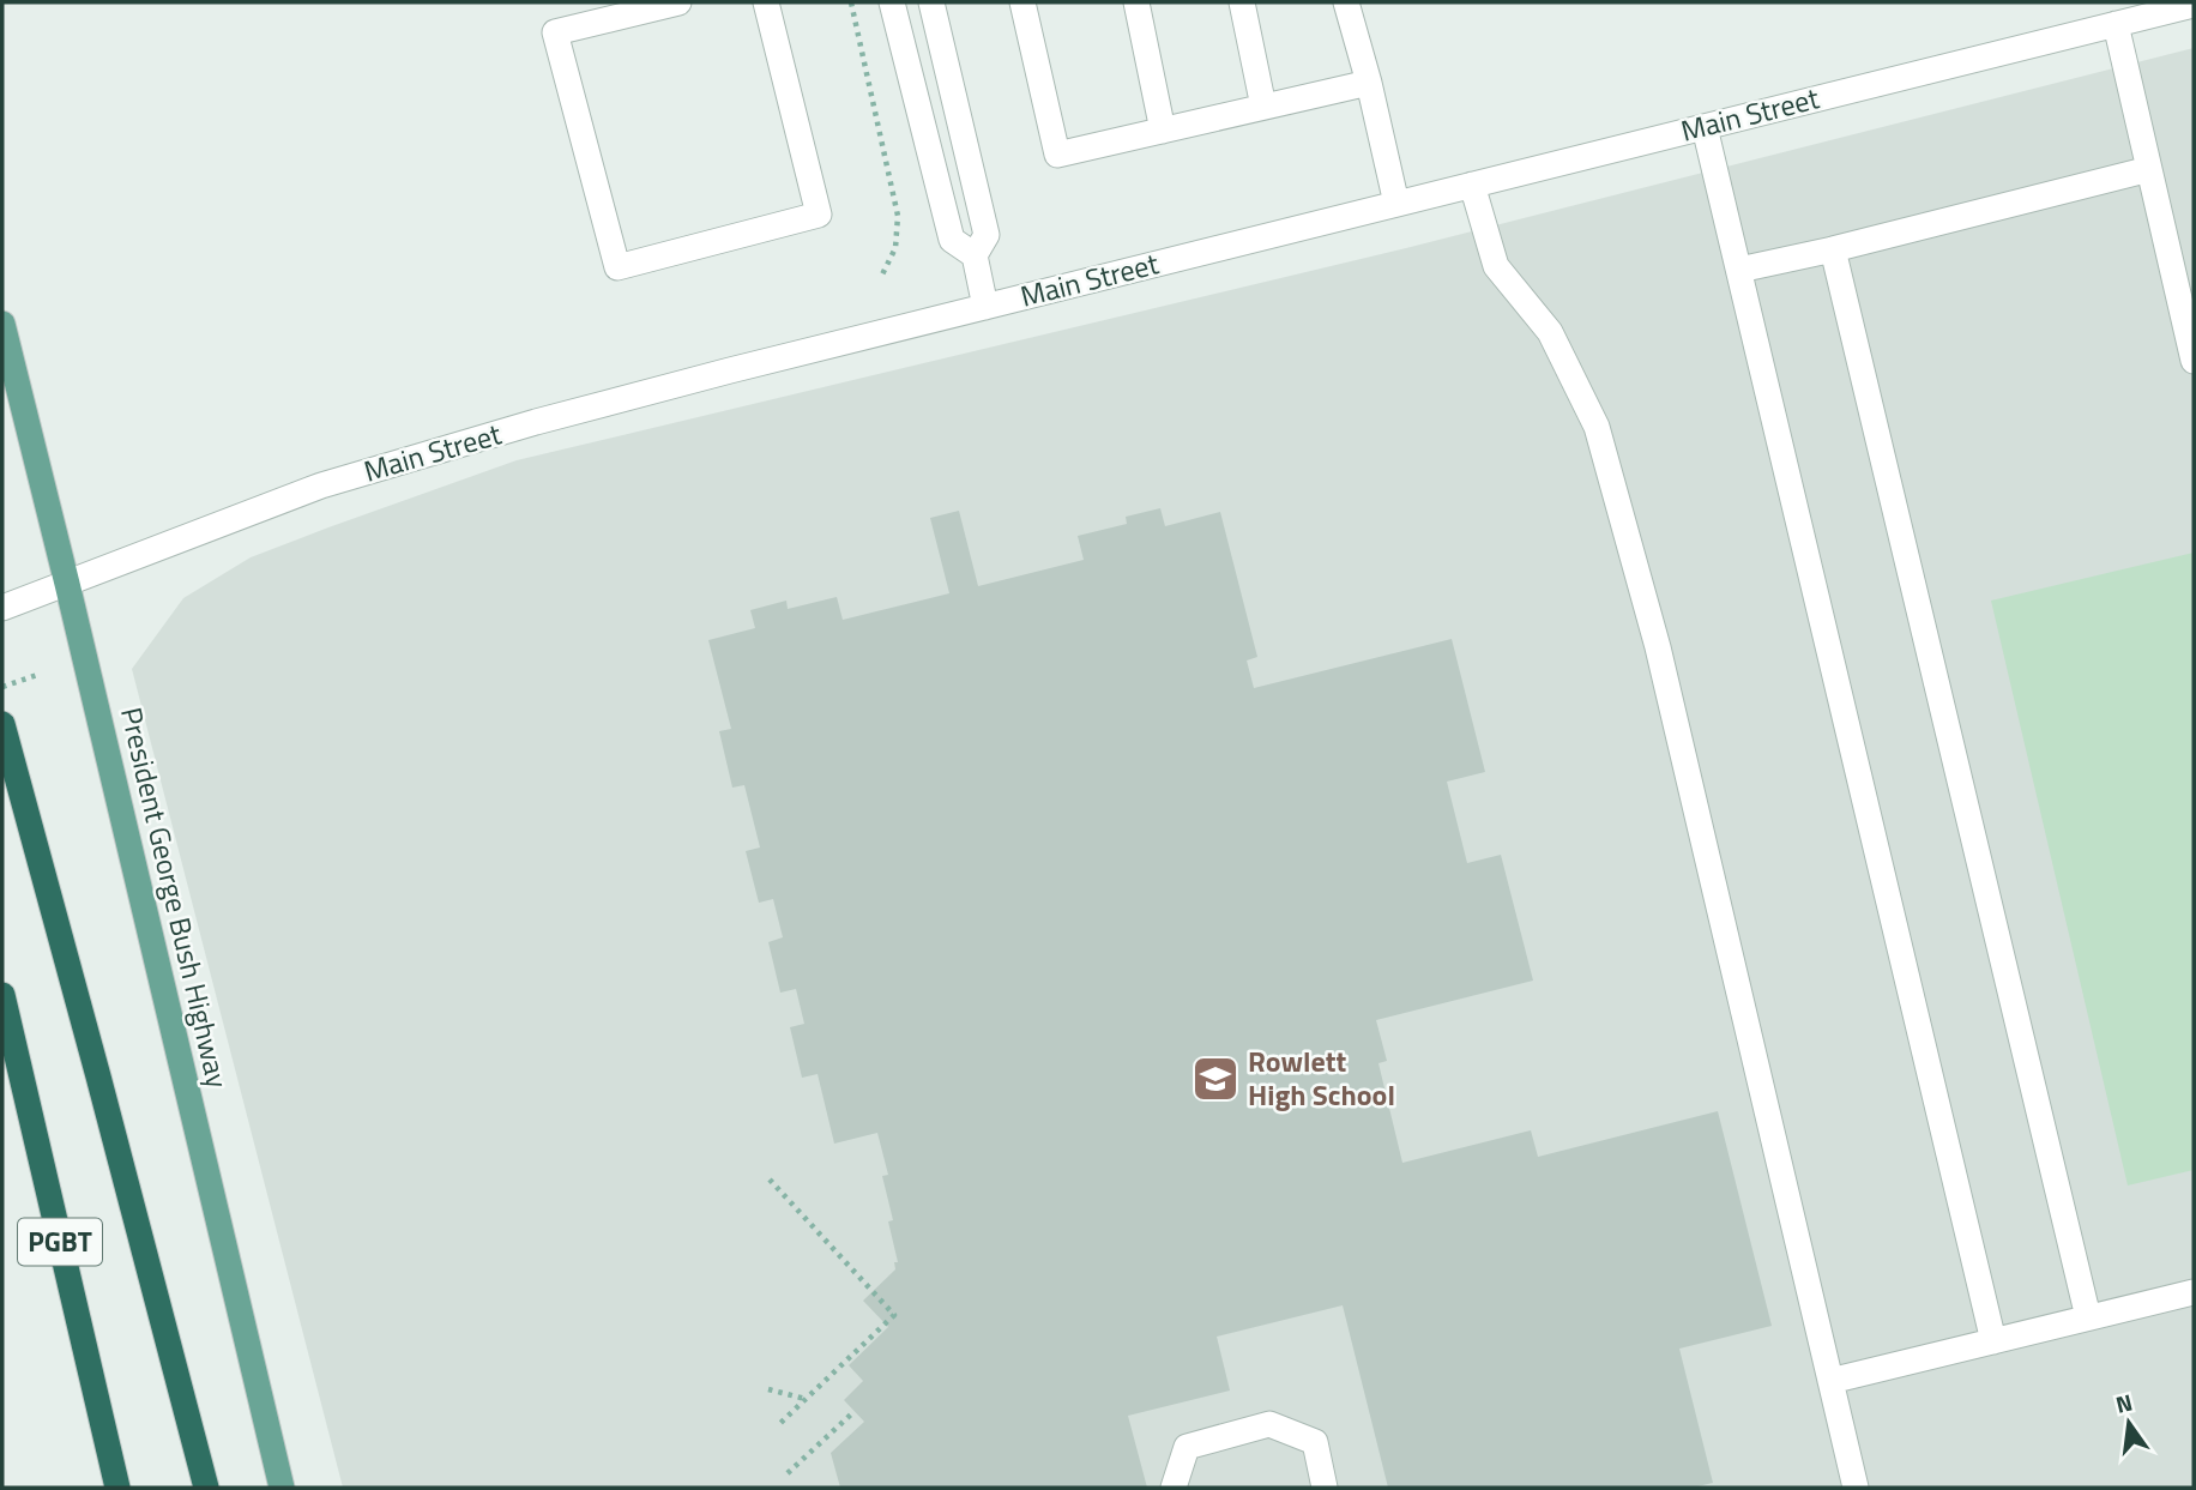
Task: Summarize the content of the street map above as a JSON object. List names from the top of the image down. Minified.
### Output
{"streets":{"highway":["PGBT"],"main road":["President George Bush Highway"],"street":["Main Street"]},"crossings":[["Main Street","President George Bush Highway"]],"places":{"school or university":["Rowlett High School"]},"north":"top"}
